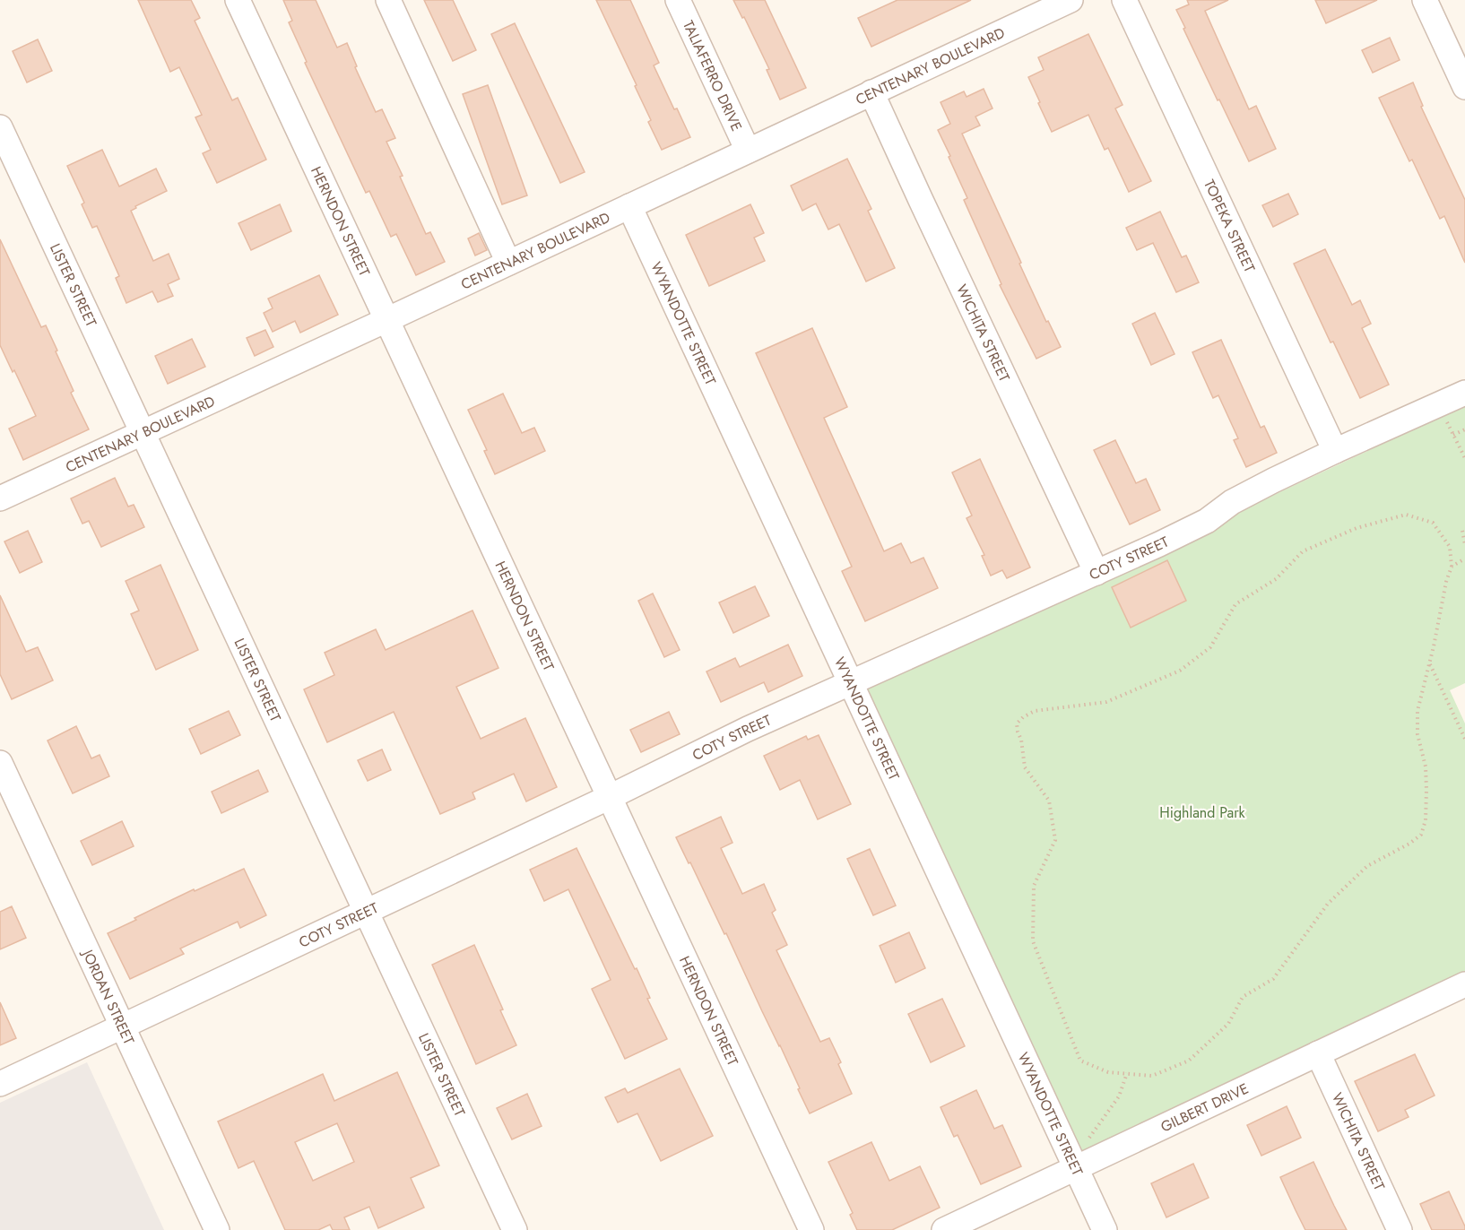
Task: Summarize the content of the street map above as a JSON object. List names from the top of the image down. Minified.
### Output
{"streets":{"street":["CENTENARY BOULEVARD","TALIAFERRO DRIVE","HERNDON STREET","TOPEKA STREET","LISTER STREET","WYANDOTTE STREET","WICHITA STREET","COTY STREET","JORDAN STREET","GILBERT DRIVE"]},"crossings":[["CENTENARY BOULEVARD","TALIAFERRO DRIVE"],["CENTENARY BOULEVARD","HERNDON STREET"],["CENTENARY BOULEVARD","LISTER STREET"],["CENTENARY BOULEVARD","WYANDOTTE STREET"],["CENTENARY BOULEVARD","WICHITA STREET"],["HERNDON STREET","COTY STREET"],["TOPEKA STREET","COTY STREET"],["LISTER STREET","COTY STREET"],["WYANDOTTE STREET","COTY STREET"],["WYANDOTTE STREET","GILBERT DRIVE"],["WICHITA STREET","COTY STREET"],["WICHITA STREET","GILBERT DRIVE"],["COTY STREET","JORDAN STREET"]],"parks":["Highland Park"]}
